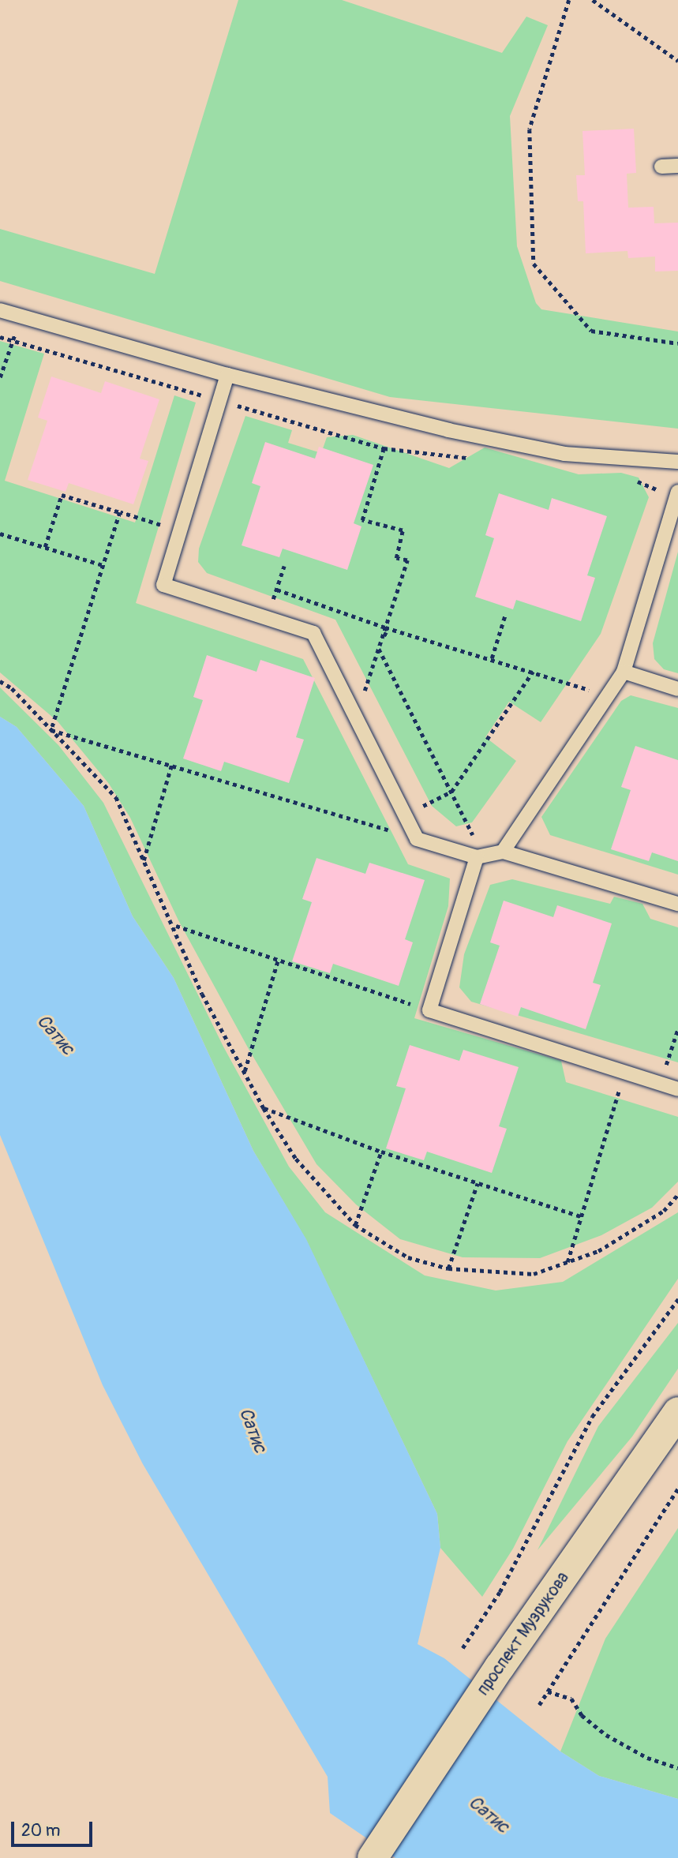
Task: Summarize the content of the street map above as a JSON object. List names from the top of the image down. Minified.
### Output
{"streets":{"main road":["проспект Музрукова"]},"water":["Сатис"],"scale_bar":"20 m"}
